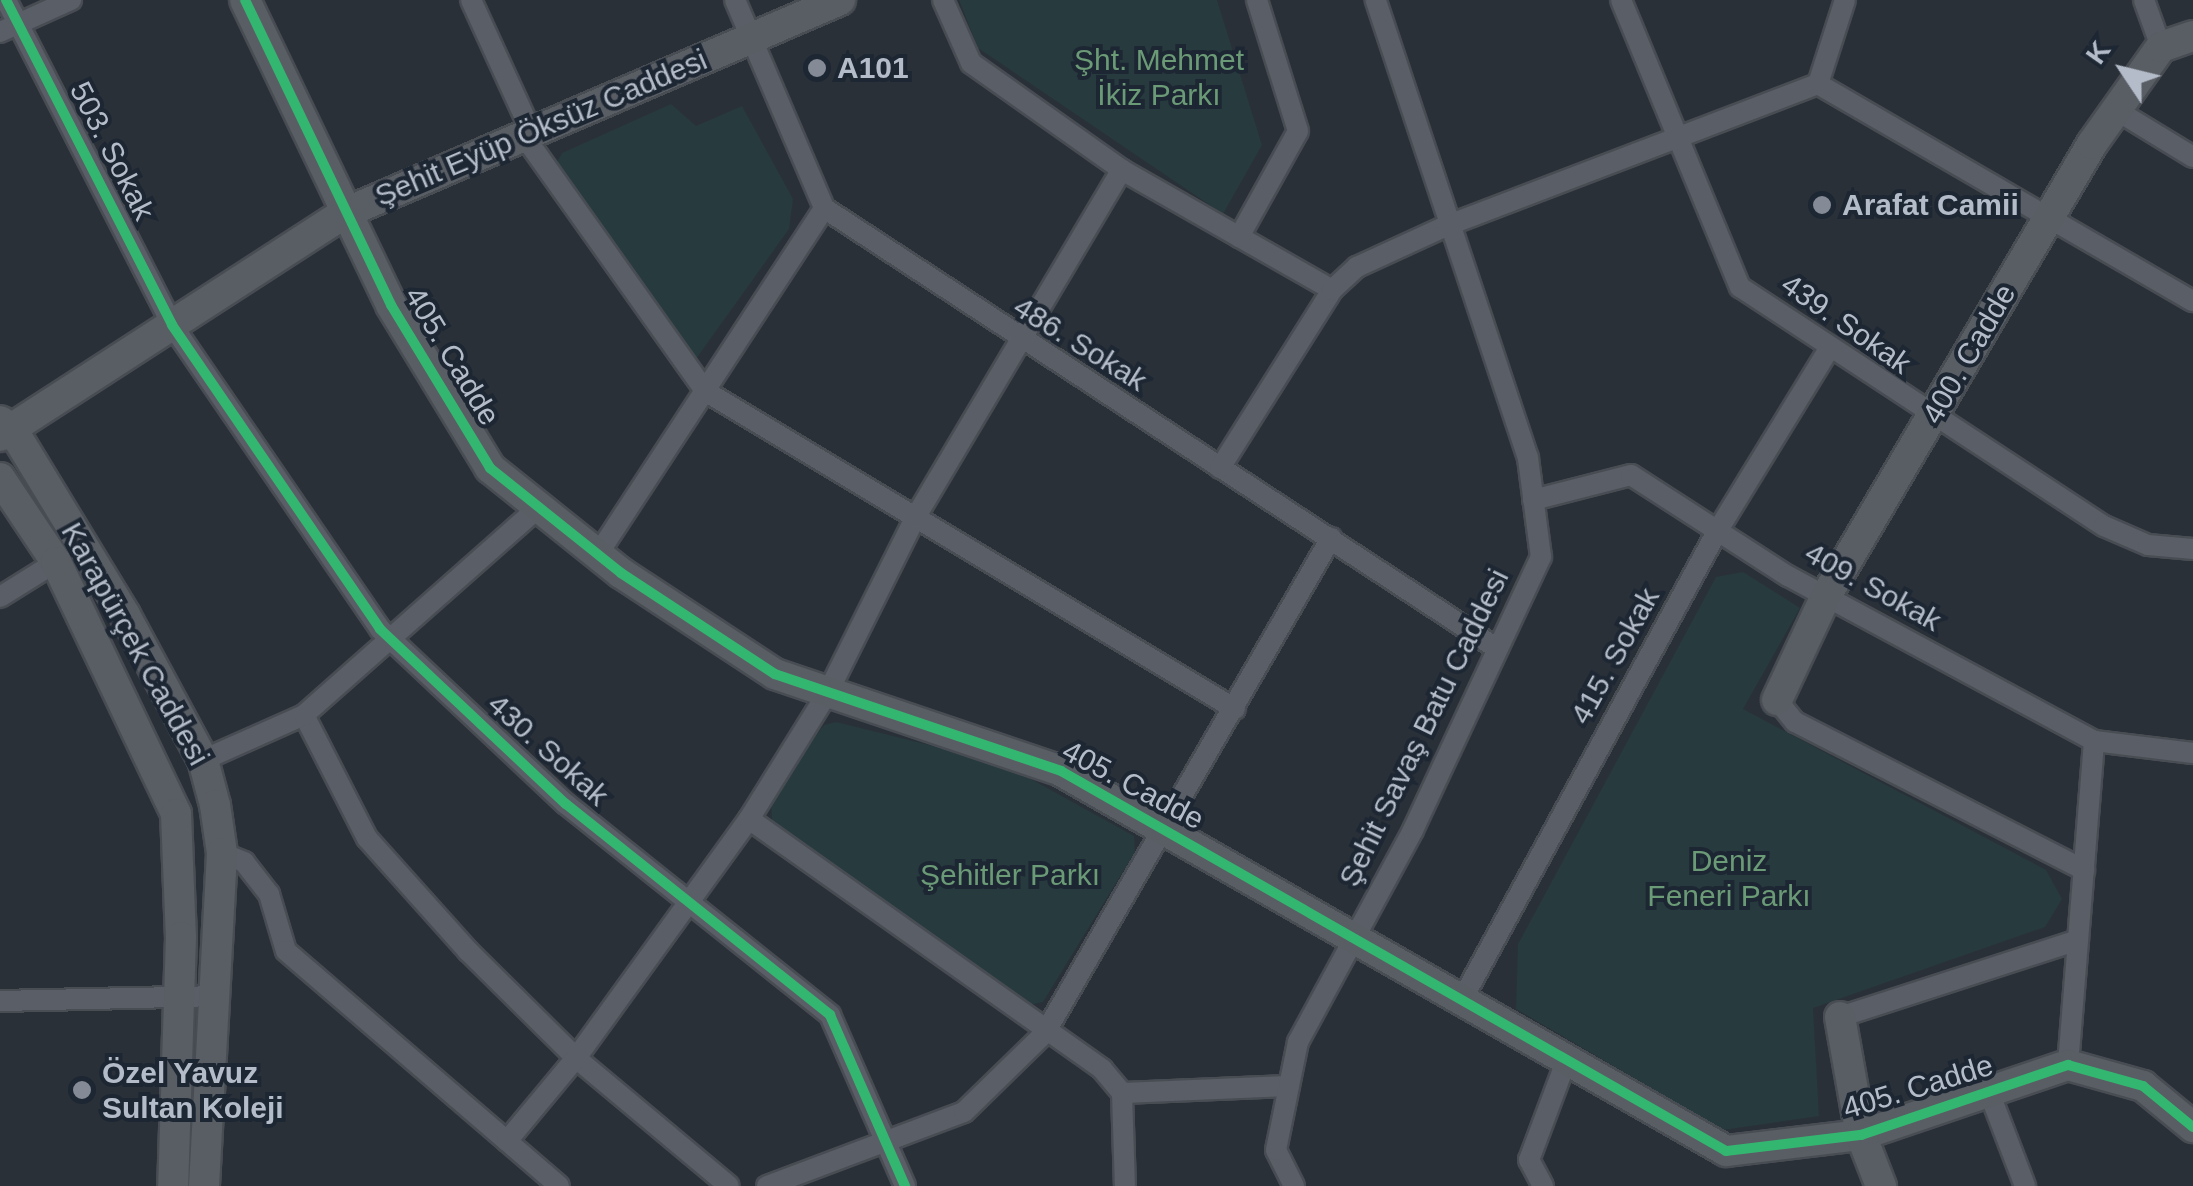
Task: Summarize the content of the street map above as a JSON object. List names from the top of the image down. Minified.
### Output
{"streets":{"street":["Şehit Eyüp Öksüz Caddesi","503. Sokak","439. Sokak","486. Sokak","400. Cadde","405. Cadde","409. Sokak","Karapürçek Caddesi","415. Sokak","Şehit Savaş Batu Caddesi","430. Sokak"]},"crossings":[["Şehit Eyüp Öksüz Caddesi","503. Sokak"],["Şehit Eyüp Öksüz Caddesi","405. Cadde"],["Şehit Eyüp Öksüz Caddesi","Karapürçek Caddesi"],["Şehit Eyüp Öksüz Caddesi","430. Sokak"],["503. Sokak","430. Sokak"],["439. Sokak","400. Cadde"],["439. Sokak","415. Sokak"],["486. Sokak","Şehit Savaş Batu Caddesi"],["400. Cadde","409. Sokak"],["405. Cadde","415. Sokak"],["405. Cadde","Şehit Savaş Batu Caddesi"],["409. Sokak","415. Sokak"],["409. Sokak","Şehit Savaş Batu Caddesi"]],"parks":["Şht. Mehmet İkiz Parkı","Deniz Feneri Parkı","Şehitler Parkı"],"places":["A101","Arafat Camii","Özel Yavuz Sultan Koleji"],"north":"top left"}
